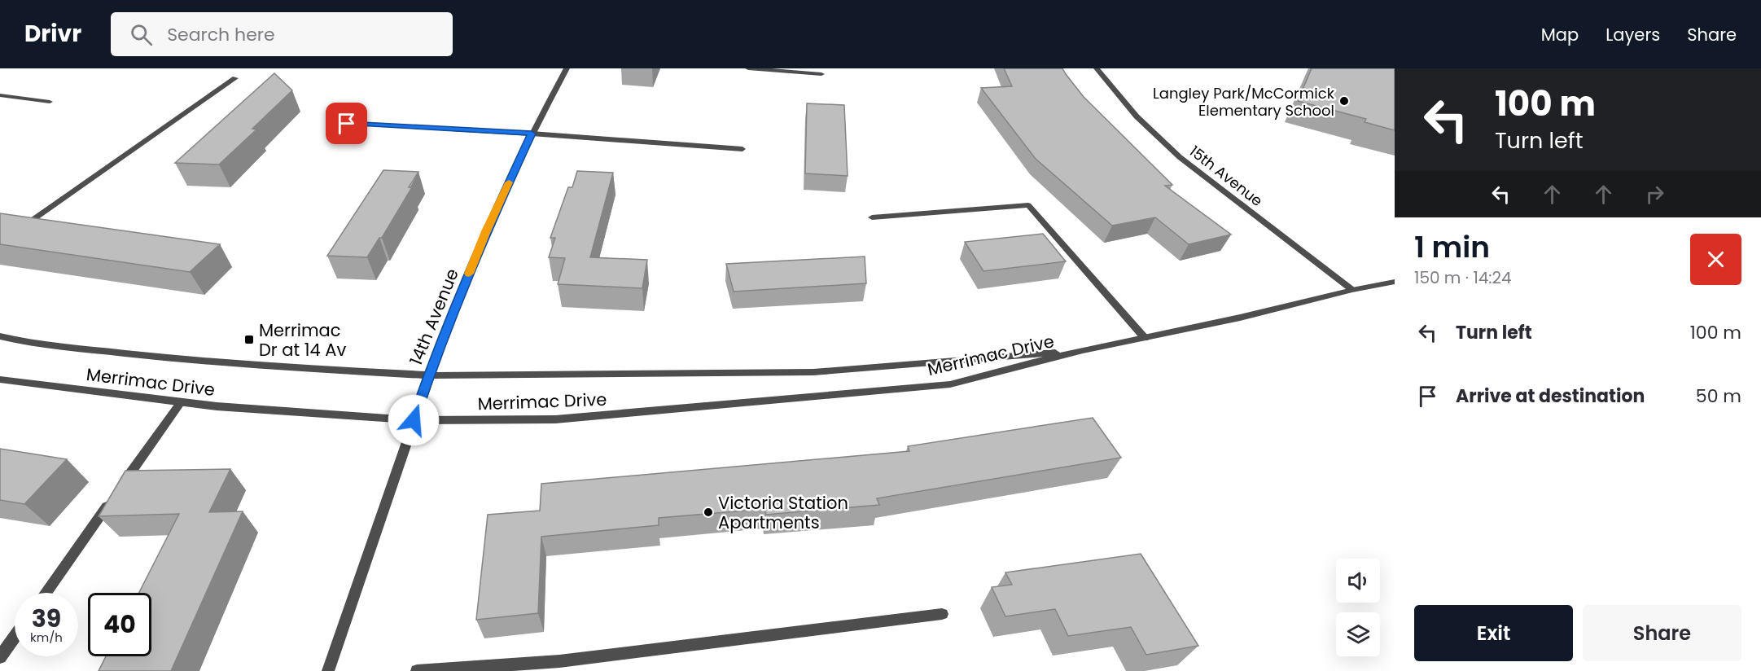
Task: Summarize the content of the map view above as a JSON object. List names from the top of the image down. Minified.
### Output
{"streets":{"street":["15th Avenue","14th Avenue","Merrimac Drive"]},"crossings":[["15th Avenue","Merrimac Drive"],["14th Avenue","Merrimac Drive"]],"places":{"other":["Langley Park/McCormick Elementary School","Victoria Station Apartments"],"transit":["Merrimac Dr at 14 Av"]},"page":{"header":"Drivr","search":"Search here","nav":["Map","Layers","Share"],"turn":["100 m","Turn left"],"heading":["1 min","150 m · 14:24"],"list":[{"name":"Turn left","value":"100 m"},{"name":"Arrive at destination","value":"50 m"}],"speed":"39 km/h","limit":"40","buttons":["Exit","Share"]}}
